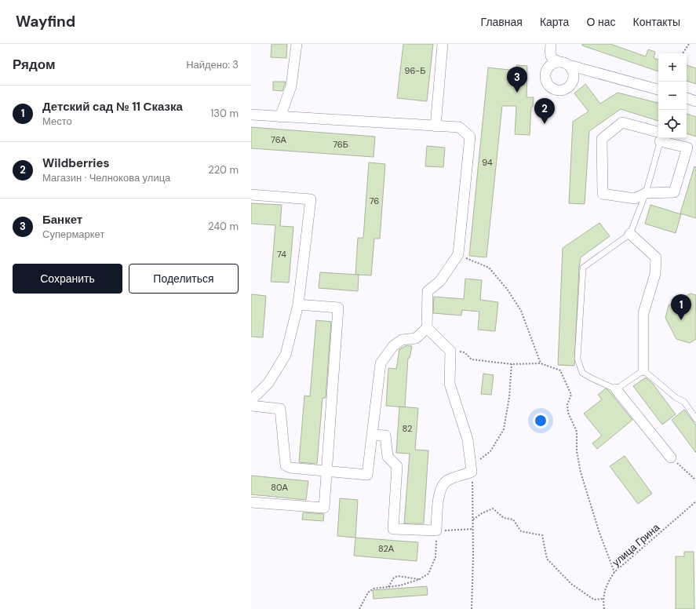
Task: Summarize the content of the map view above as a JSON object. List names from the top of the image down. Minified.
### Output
{"streets":{"path":["улица Грина"]},"house_numbers":["96-Б","76А","76Б","94","76","74","82","80А","82А"],"page":{"header":"Wayfind","nav":["Главная","Карта","О нас","Контакты"],"heading":["Рядом","Найдено: 3"],"map_buttons":["+","−"],"pins":["3","2","1"],"list":[{"mark":"1","name":"Детский сад № 11 Сказка","note":"Место","value":"130 m"},{"mark":"2","name":"Wildberries","note":"Магазин · Челнокова улица","value":"220 m"},{"mark":"3","name":"Банкет","note":"Супермаркет","value":"240 m"}],"buttons":["Сохранить","Поделиться"]}}
